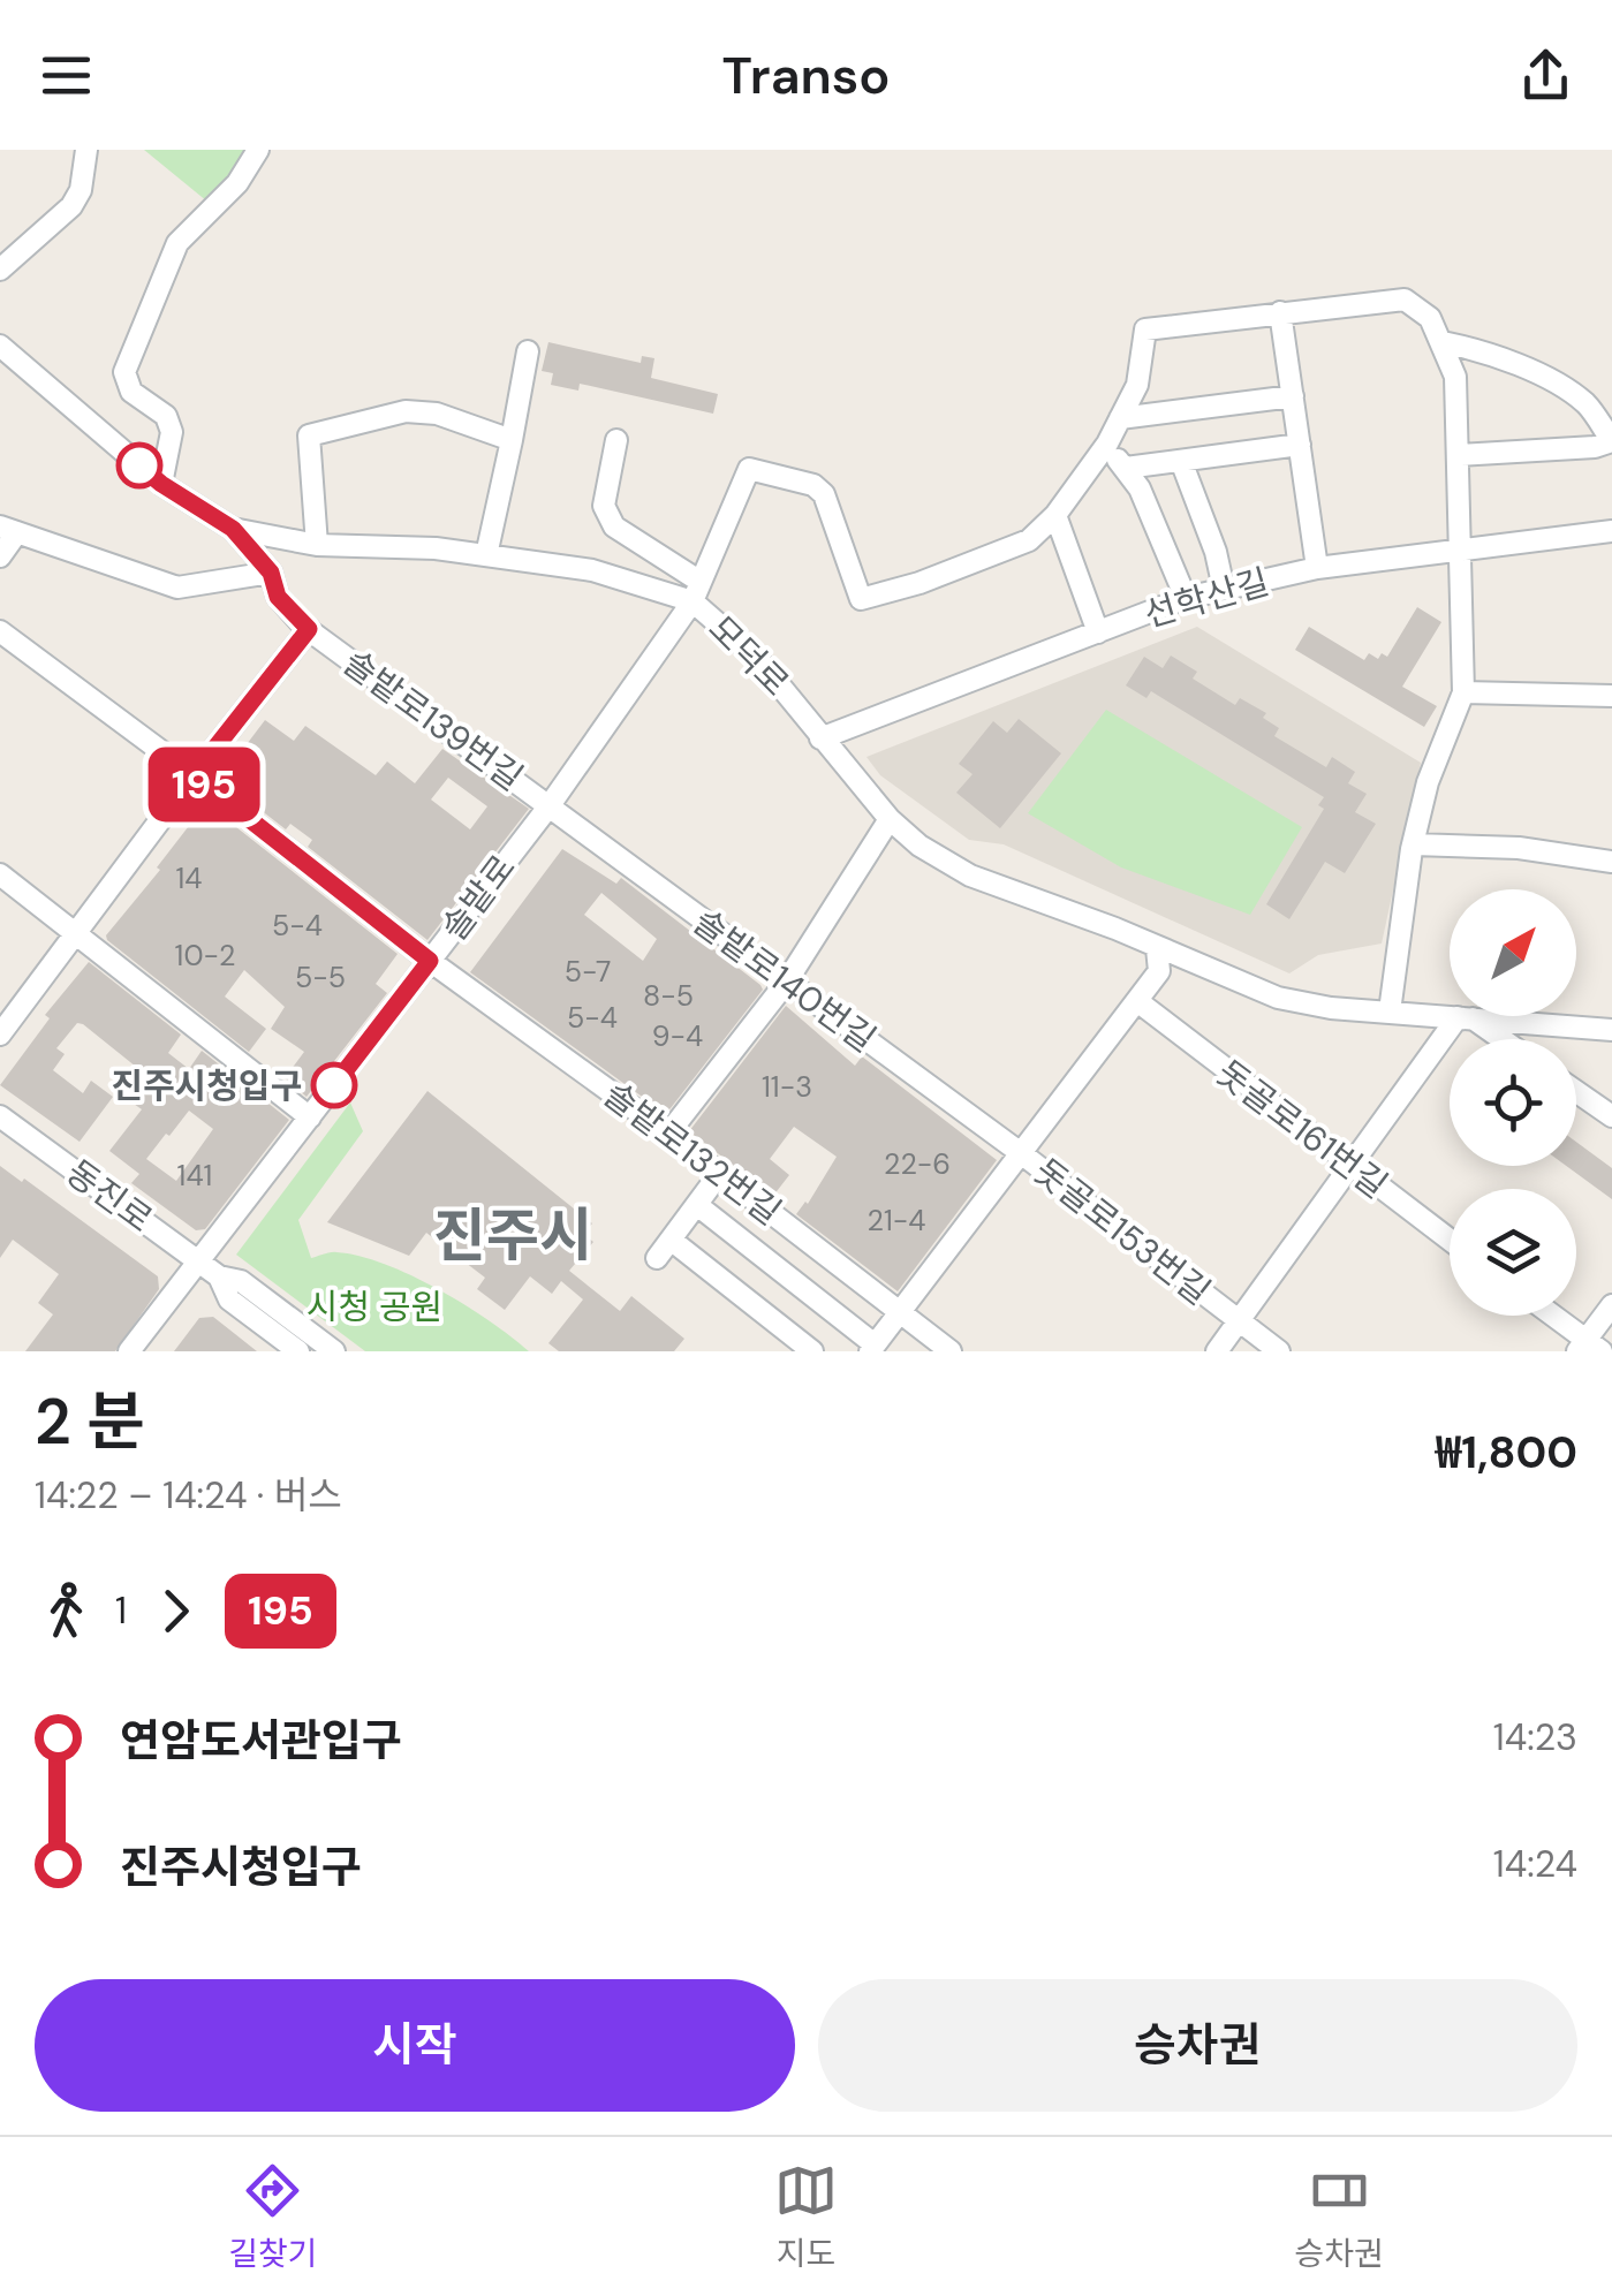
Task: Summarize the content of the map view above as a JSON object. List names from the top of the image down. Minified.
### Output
{"streets":{"street":["선학산길","모덕로","솔밭로139번길","솔밭로","솔밭로140번길","돗골로161번길","솔밭로132번길","동진로","돗골로153번길"]},"crossings":[["선학산길","모덕로"],["모덕로","솔밭로139번길"],["모덕로","솔밭로"],["솔밭로139번길","솔밭로"],["솔밭로139번길","솔밭로140번길"],["솔밭로","솔밭로140번길"],["솔밭로","솔밭로132번길"],["솔밭로","동진로"],["솔밭로140번길","돗골로153번길"]],"districts":["진주시"],"parks":["시청 공원"],"places":["진주시청입구"],"lines":["bus line 195"],"house_numbers":["14","5-4","10-2","5-7","5-5","8-5","5-4","9-4","11-3","22-6","141","21-4"],"north":"top right","page":{"header":"Transo","on_map":"195","heading":["2 분","14:22 – 14:24 · 버스","₩1,800"],"legs":["1","195"],"list":[{"name":"연암도서관입구","value":"14:23"},{"name":"진주시청입구","value":"14:24"}],"buttons":["시작","승차권"],"tabs":["길찾기","지도","승차권"]}}
